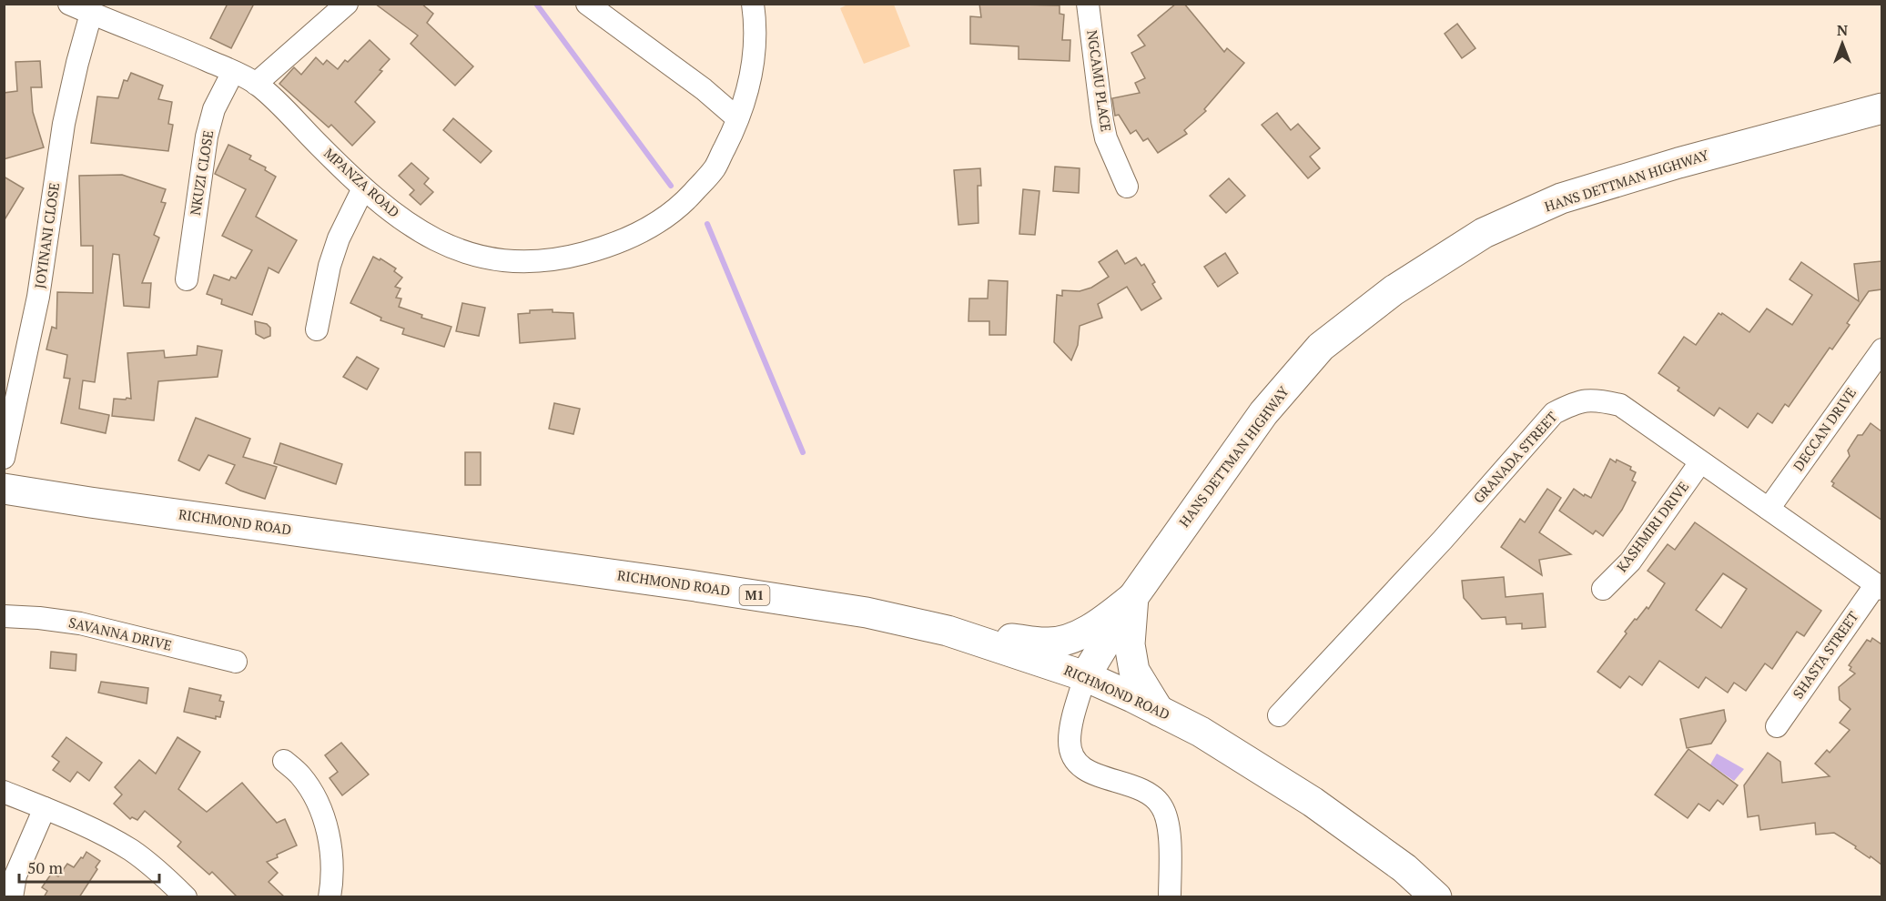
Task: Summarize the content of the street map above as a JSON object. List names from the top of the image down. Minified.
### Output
{"streets":{"main road":["HANS DETTMAN HIGHWAY","RICHMOND ROAD","M1"],"street":["NGCAMU PLACE","NKUZI CLOSE","MPANZA ROAD","JOYINANI CLOSE","DECCAN DRIVE","GRANADA STREET","KASHMIRI DRIVE","SAVANNA DRIVE","SHASTA STREET"]},"crossings":[["NKUZI CLOSE","MPANZA ROAD"],["HANS DETTMAN HIGHWAY","RICHMOND ROAD"],["MPANZA ROAD","JOYINANI CLOSE"],["DECCAN DRIVE","GRANADA STREET"],["GRANADA STREET","KASHMIRI DRIVE"],["GRANADA STREET","SHASTA STREET"]],"scale_bar":"50 m","north":"top"}
